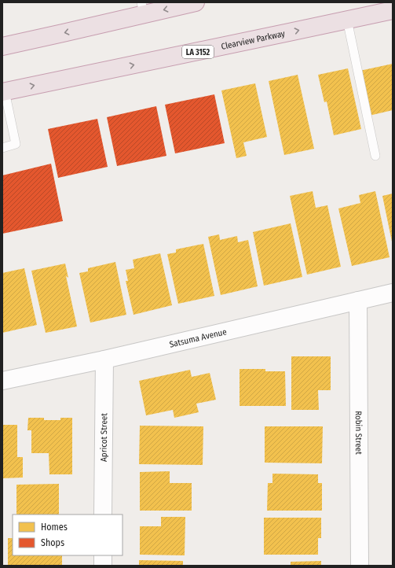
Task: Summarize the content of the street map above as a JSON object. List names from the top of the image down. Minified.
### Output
{"streets":{"highway":["Clearview Parkway","LA 3152"],"street":["Satsuma Avenue","Robin Street","Apricot Street"]},"crossings":[["Satsuma Avenue","Robin Street"],["Satsuma Avenue","Apricot Street"]],"legend":["Homes","Shops"]}
